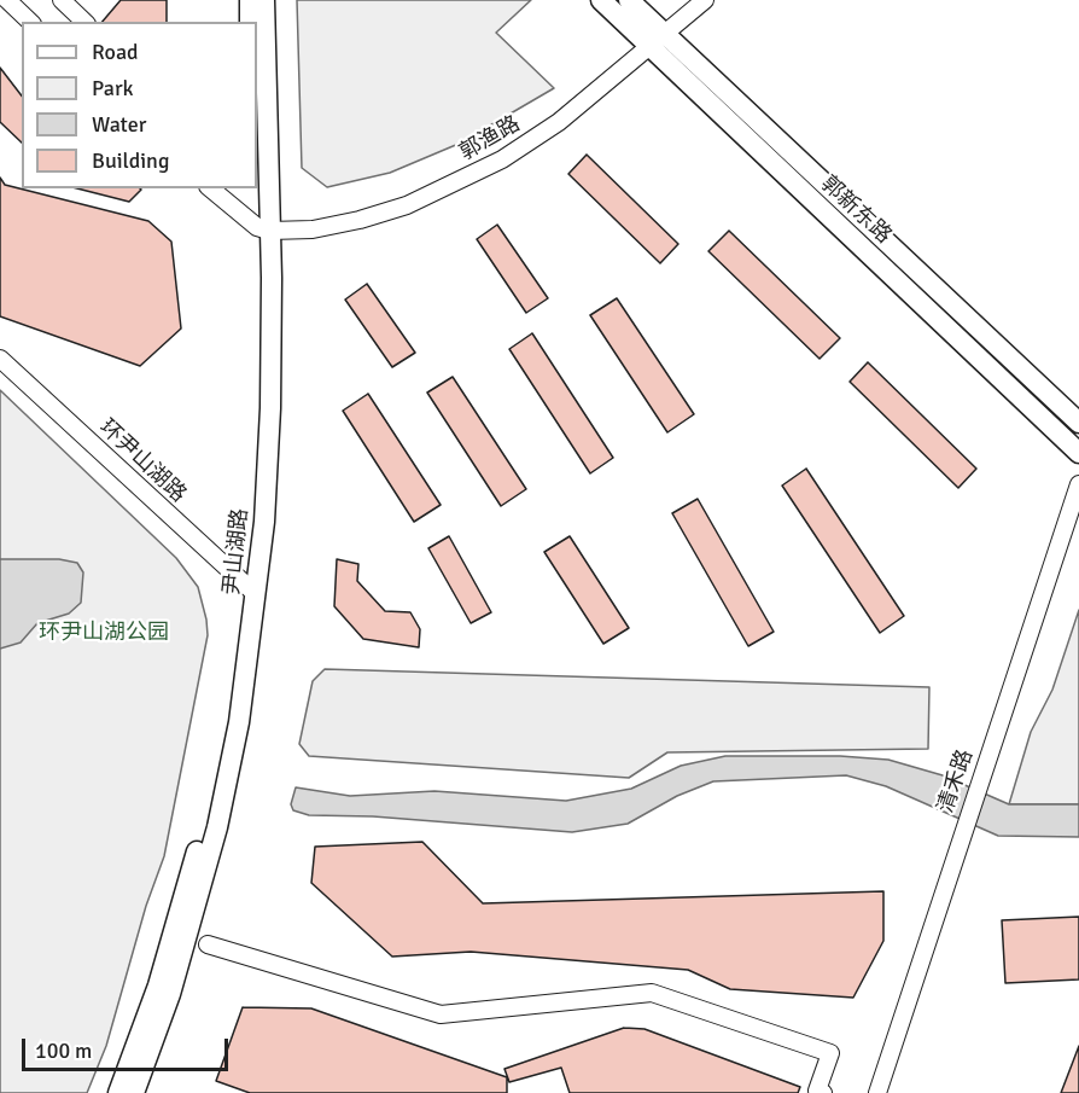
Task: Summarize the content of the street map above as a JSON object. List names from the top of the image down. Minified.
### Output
{"streets":{"main road":["郭新东路","尹山湖路"],"street":["郭渔路","环尹山湖路","清禾路"]},"crossings":[["郭渔路","郭新东路"],["郭渔路","尹山湖路"],["环尹山湖路","尹山湖路"]],"parks":["环尹山湖公园"],"legend":["Road","Park","Water","Building"],"scale_bar":"100 m"}
